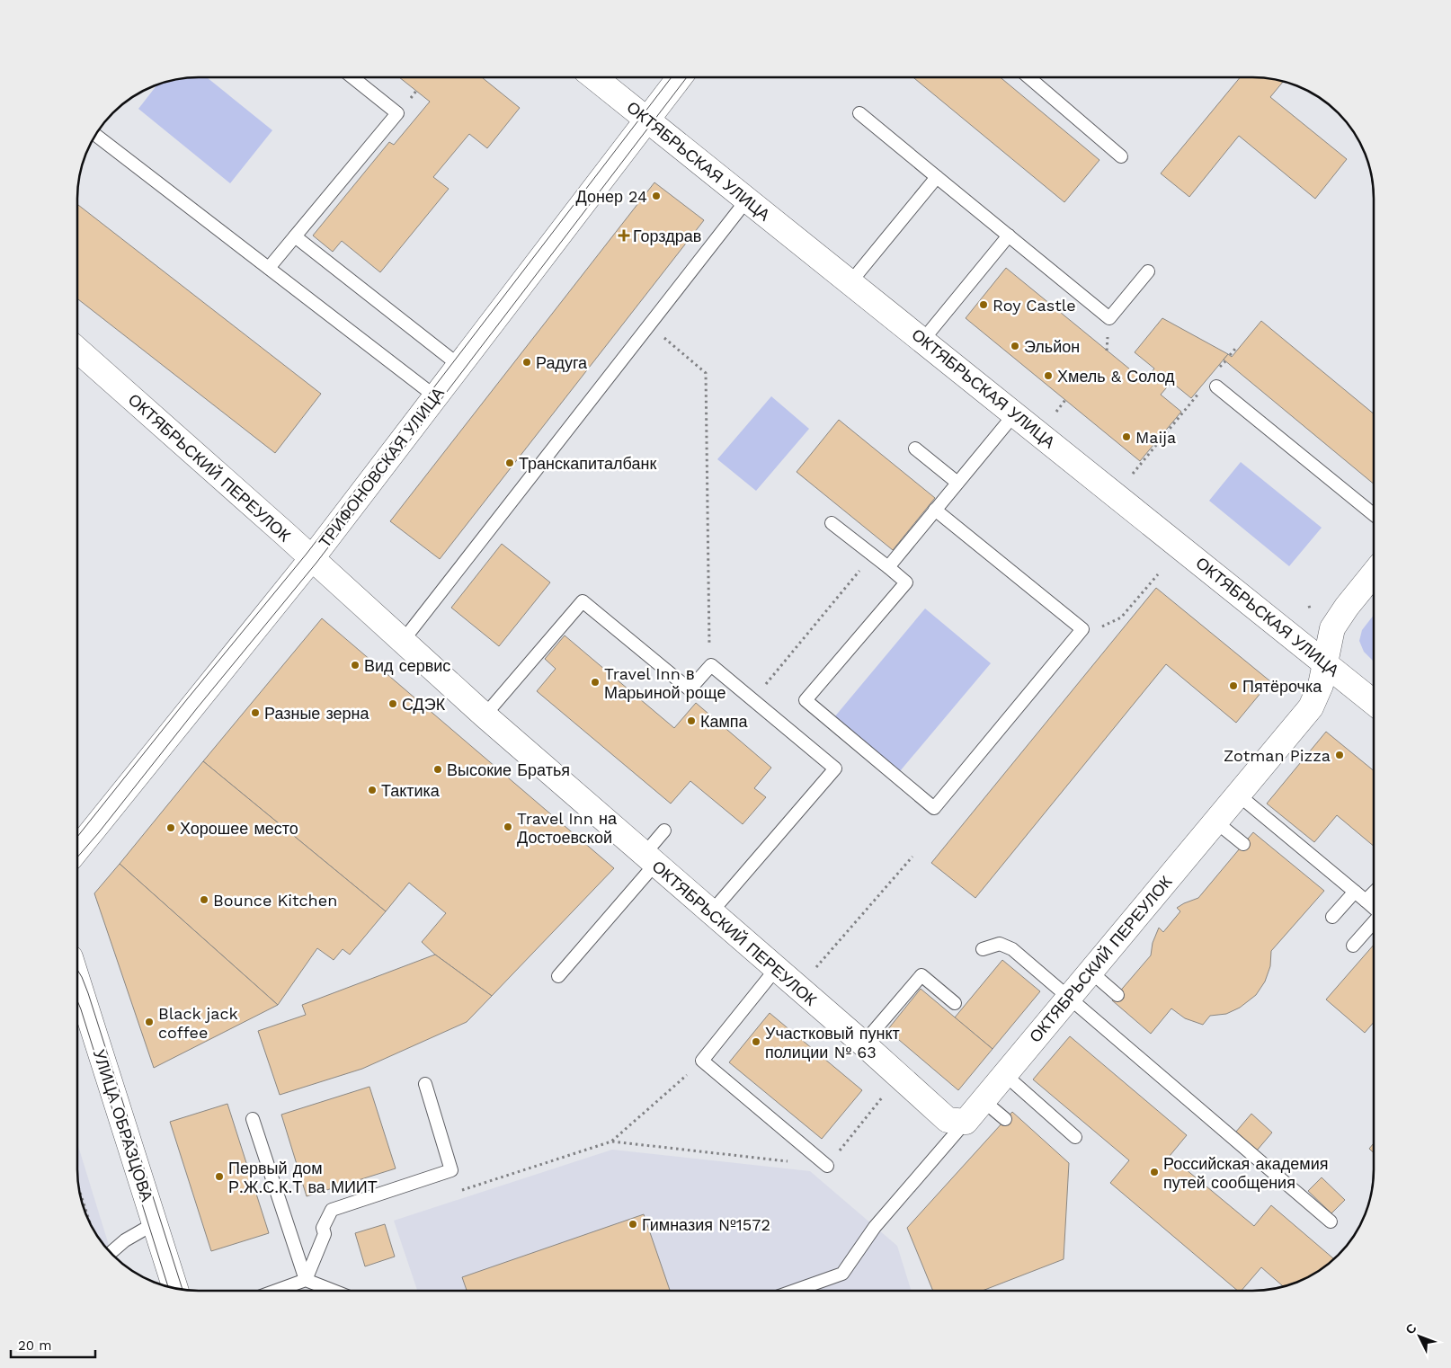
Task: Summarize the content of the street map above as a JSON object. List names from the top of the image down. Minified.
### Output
{"streets":{"street":["ОКТЯБРЬСКАЯ УЛИЦА","ОКТЯБРЬСКИЙ ПЕРЕУЛОК","ТРИФОНОВСКАЯ УЛИЦА","УЛИЦА ОБРАЗЦОВА"]},"crossings":[["ОКТЯБРЬСКАЯ УЛИЦА","ОКТЯБРЬСКИЙ ПЕРЕУЛОК"],["ОКТЯБРЬСКАЯ УЛИЦА","ТРИФОНОВСКАЯ УЛИЦА"],["ОКТЯБРЬСКИЙ ПЕРЕУЛОК","ТРИФОНОВСКАЯ УЛИЦА"]],"places":{"other":["Донер 24","Roy Castle","Эльйон","Радуга","Хмель & Солод","Maija","Транскапиталбанк","Вид сервис","Travel Inn в Марьиной роще","Пятёрочка","СДЭК","Разные зерна","Кампа","Zotman Pizza","Высокие Братья","Тактика","Travel Inn на Достоевской","Хорошее место","Bounce Kitchen","Black jack coffee","Участковый пункт полиции № 63","Российская академия путей сообщения","Первый дом Р.Ж.С.К.Т ва МИИТ","Гимназия №1572"],"health":["Горздрав"]},"scale_bar":"20 m","north":"top left"}
